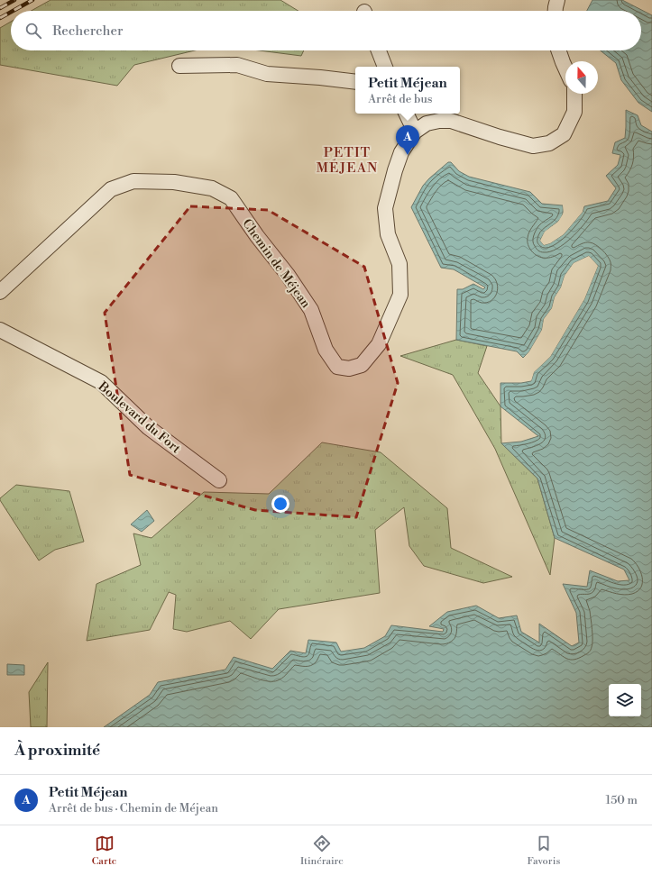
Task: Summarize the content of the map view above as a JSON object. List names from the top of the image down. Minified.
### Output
{"streets":{"street":["Chemin de Méjean","Boulevard du Fort"]},"districts":["PETIT MÉJEAN"],"north":"top","page":{"search":"Rechercher","popup":["Petit Méjean","Arrêt de bus"],"pins":"A","heading":"À proximité","list":[{"mark":"A","name":"Petit Méjean","note":"Arrêt de bus · Chemin de Méjean","value":"150 m"}],"nav":["Carte","Itinéraire","Favoris"]}}
